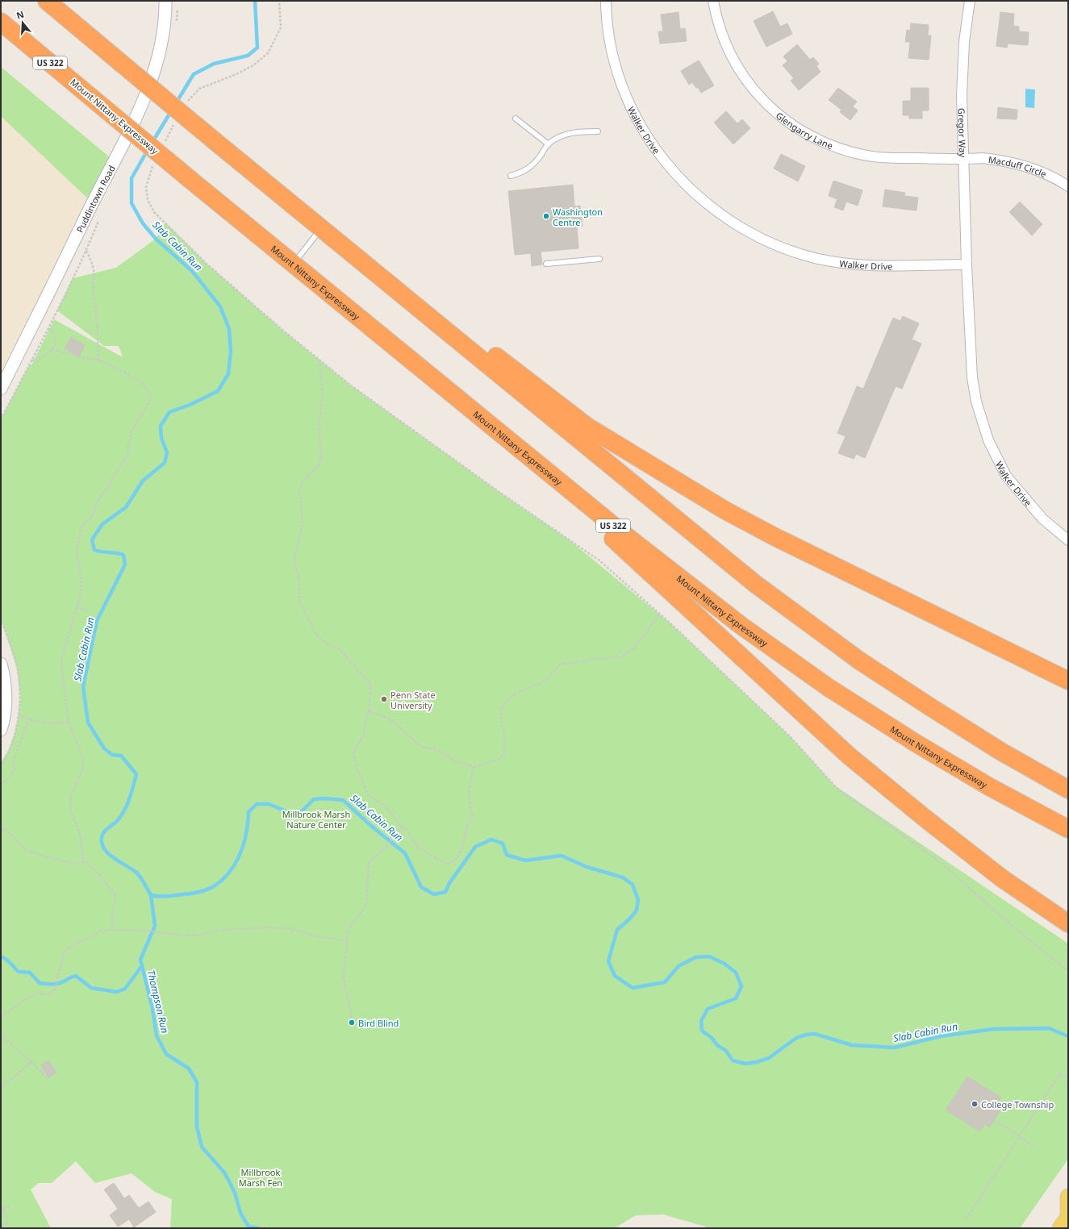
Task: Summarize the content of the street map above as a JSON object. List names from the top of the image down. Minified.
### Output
{"streets":{"highway":["US 322","Mount Nittany Expressway"],"street":["Glengarry Lane","Walker Drive","Gregor Way","Macduff Circle","Puddintown Road"]},"crossings":[["Glengarry Lane","Gregor Way"],["Glengarry Lane","Macduff Circle"],["Walker Drive","Gregor Way"],["Gregor Way","Macduff Circle"]],"water":["Slab Cabin Run","Thompson Run"],"parks":["Millbrook Marsh Nature Center","Millbrook Marsh Fen"],"places":["Washington Centre","Penn State University","Bird Blind","College Township"],"north":"top"}
